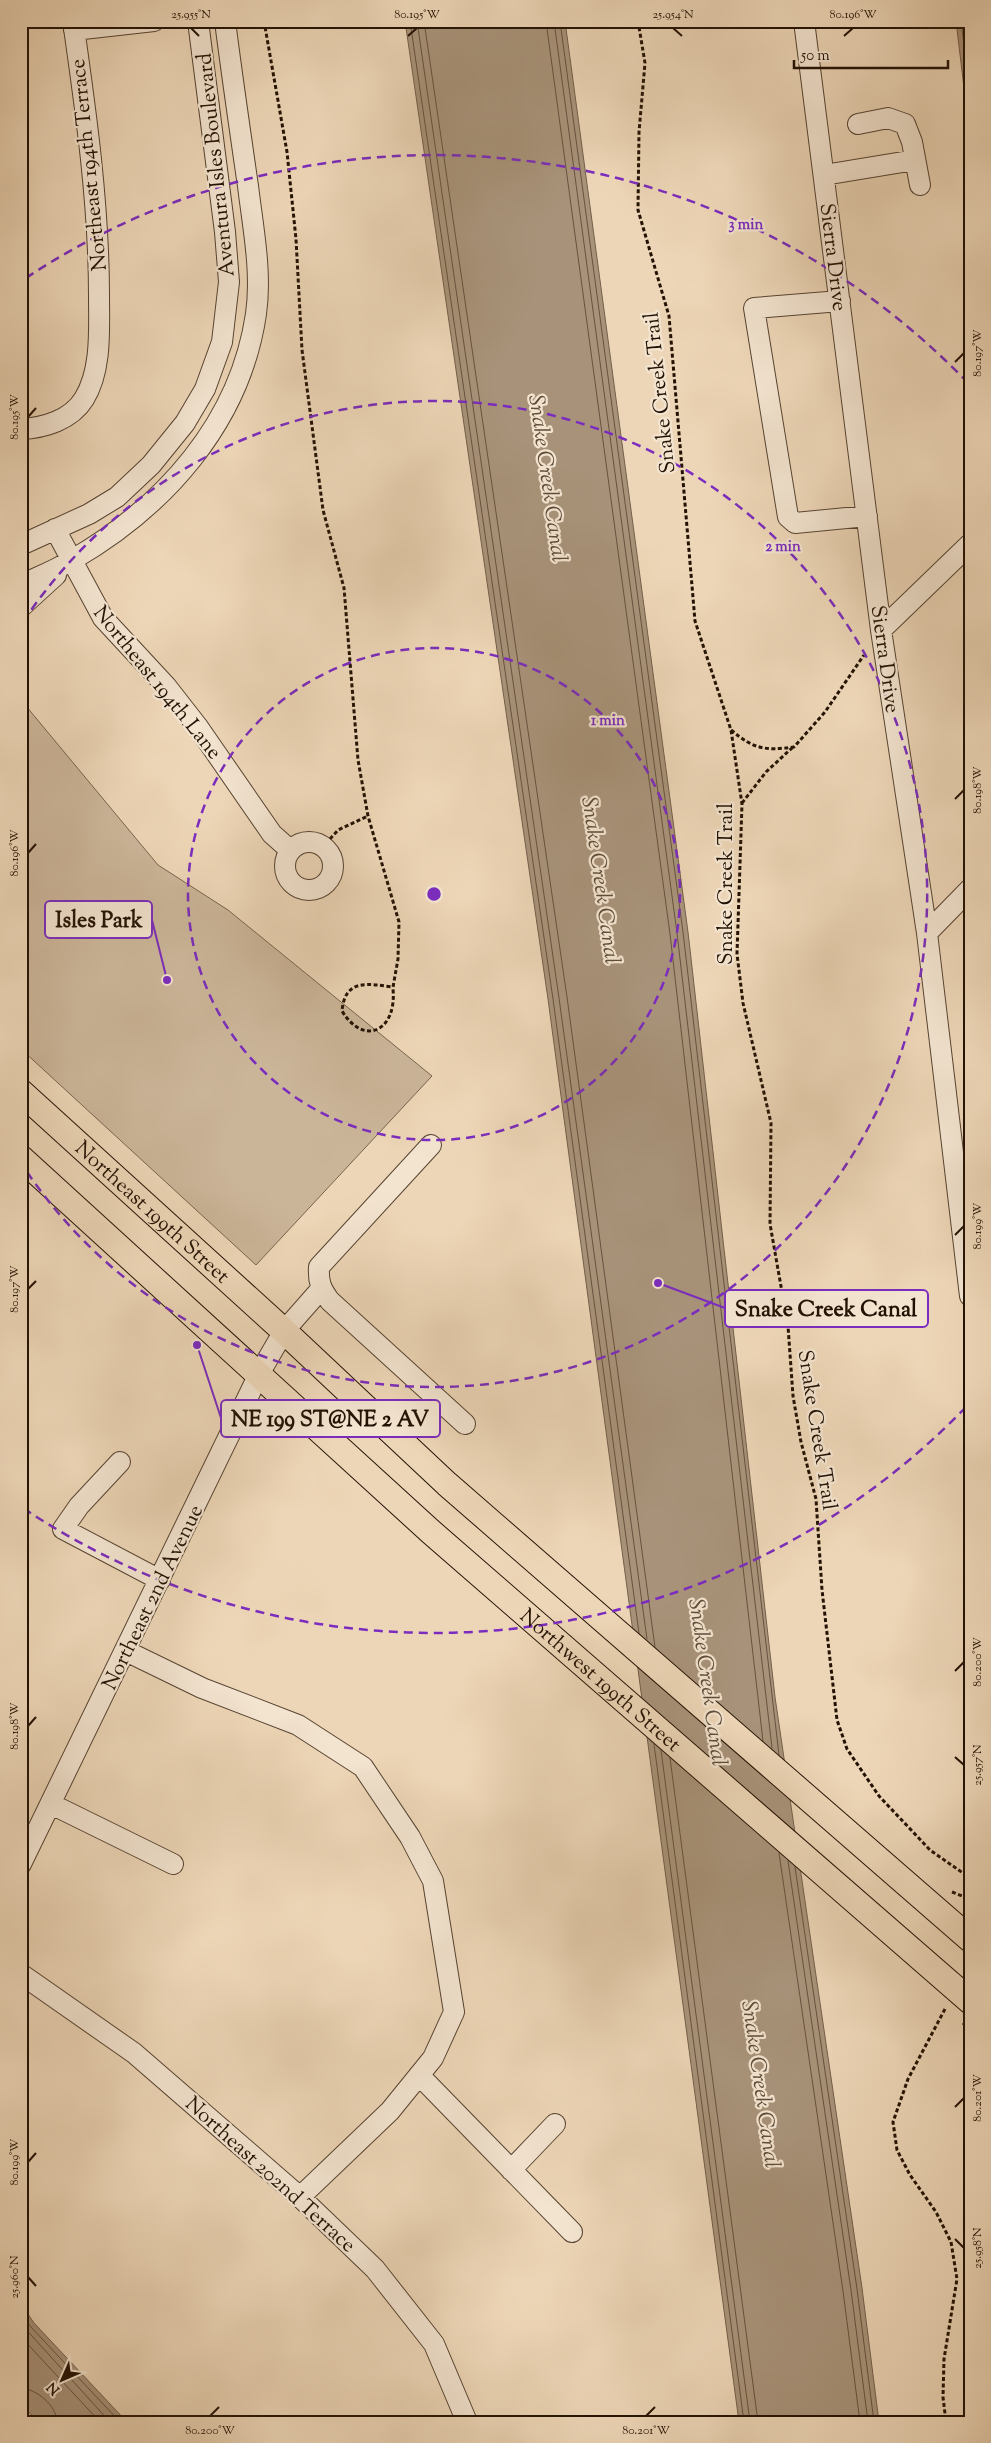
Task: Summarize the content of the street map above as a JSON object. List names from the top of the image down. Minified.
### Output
{"streets":{"main road":["Northeast 199th Street","Northwest 199th Street"],"street":["Northeast 194th Terrace","Aventura Isles Boulevard","Sierra Drive","Northeast 194th Lane","Northeast 2nd Avenue","Northeast 202nd Terrace"],"path":["Snake Creek Trail"]},"crossings":[["Aventura Isles Boulevard","Northeast 194th Lane"],["Northeast 199th Street","Northeast 2nd Avenue"],["Northeast 2nd Avenue","Northwest 199th Street"]],"water":["Snake Creek Canal"],"places":["Isles Park","Snake Creek Canal","NE 199 ST@NE 2 AV"],"scale_bar":"50 m","north":"bottom left","coordinates":["25.955°N","80.195°W","25.954°N","80.196°W","80.197°W","80.198°W","80.199°W","80.200°W","25.957°N","80.201°W","25.958°N","25.960°N"],"rings":["3 min","2 min","1 min"]}
